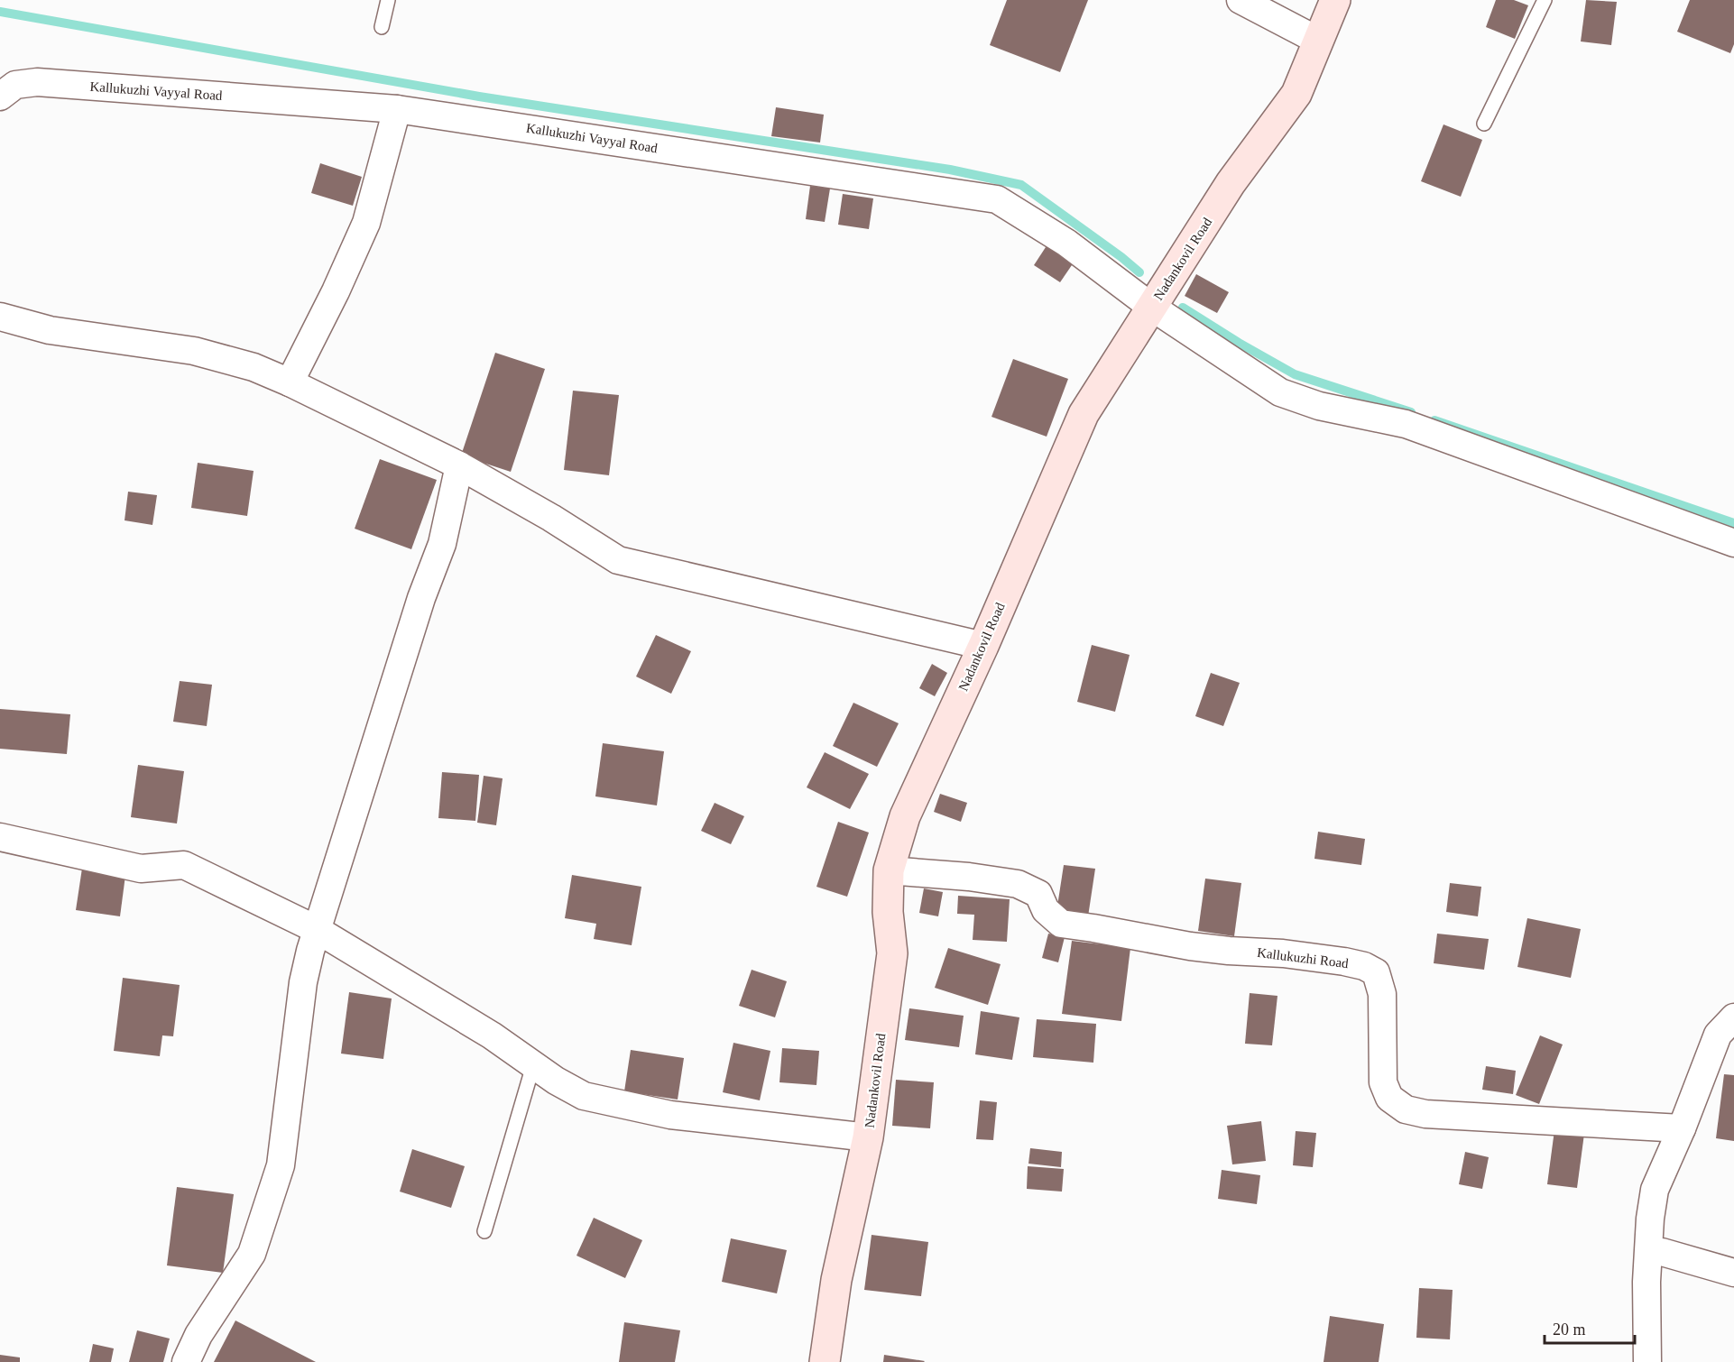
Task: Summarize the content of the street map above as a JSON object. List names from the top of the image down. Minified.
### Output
{"streets":{"street":["Kallukuzhi Vayyal Road","Nadankovil Road","Kallukuzhi Road"]},"crossings":[["Kallukuzhi Vayyal Road","Nadankovil Road"],["Nadankovil Road","Kallukuzhi Road"]],"scale_bar":"20 m"}
